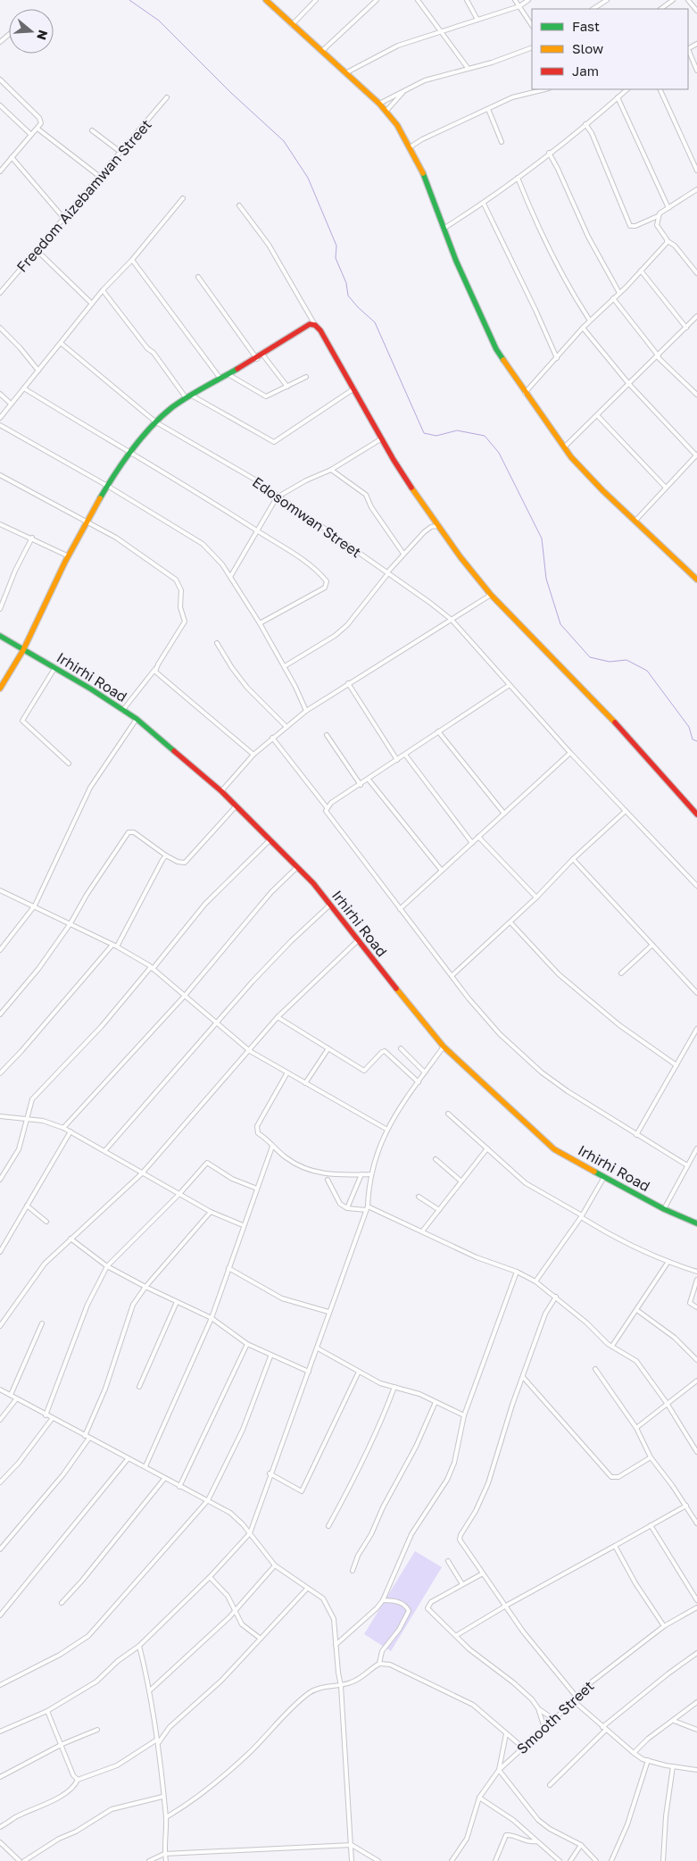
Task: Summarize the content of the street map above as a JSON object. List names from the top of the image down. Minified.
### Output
{"streets":{"street":["Freedom Aizebamwan Street","Edosomwan Street","Irhirhi Road","Smooth Street"]},"legend":["Fast","Slow","Jam"],"north":"right"}
